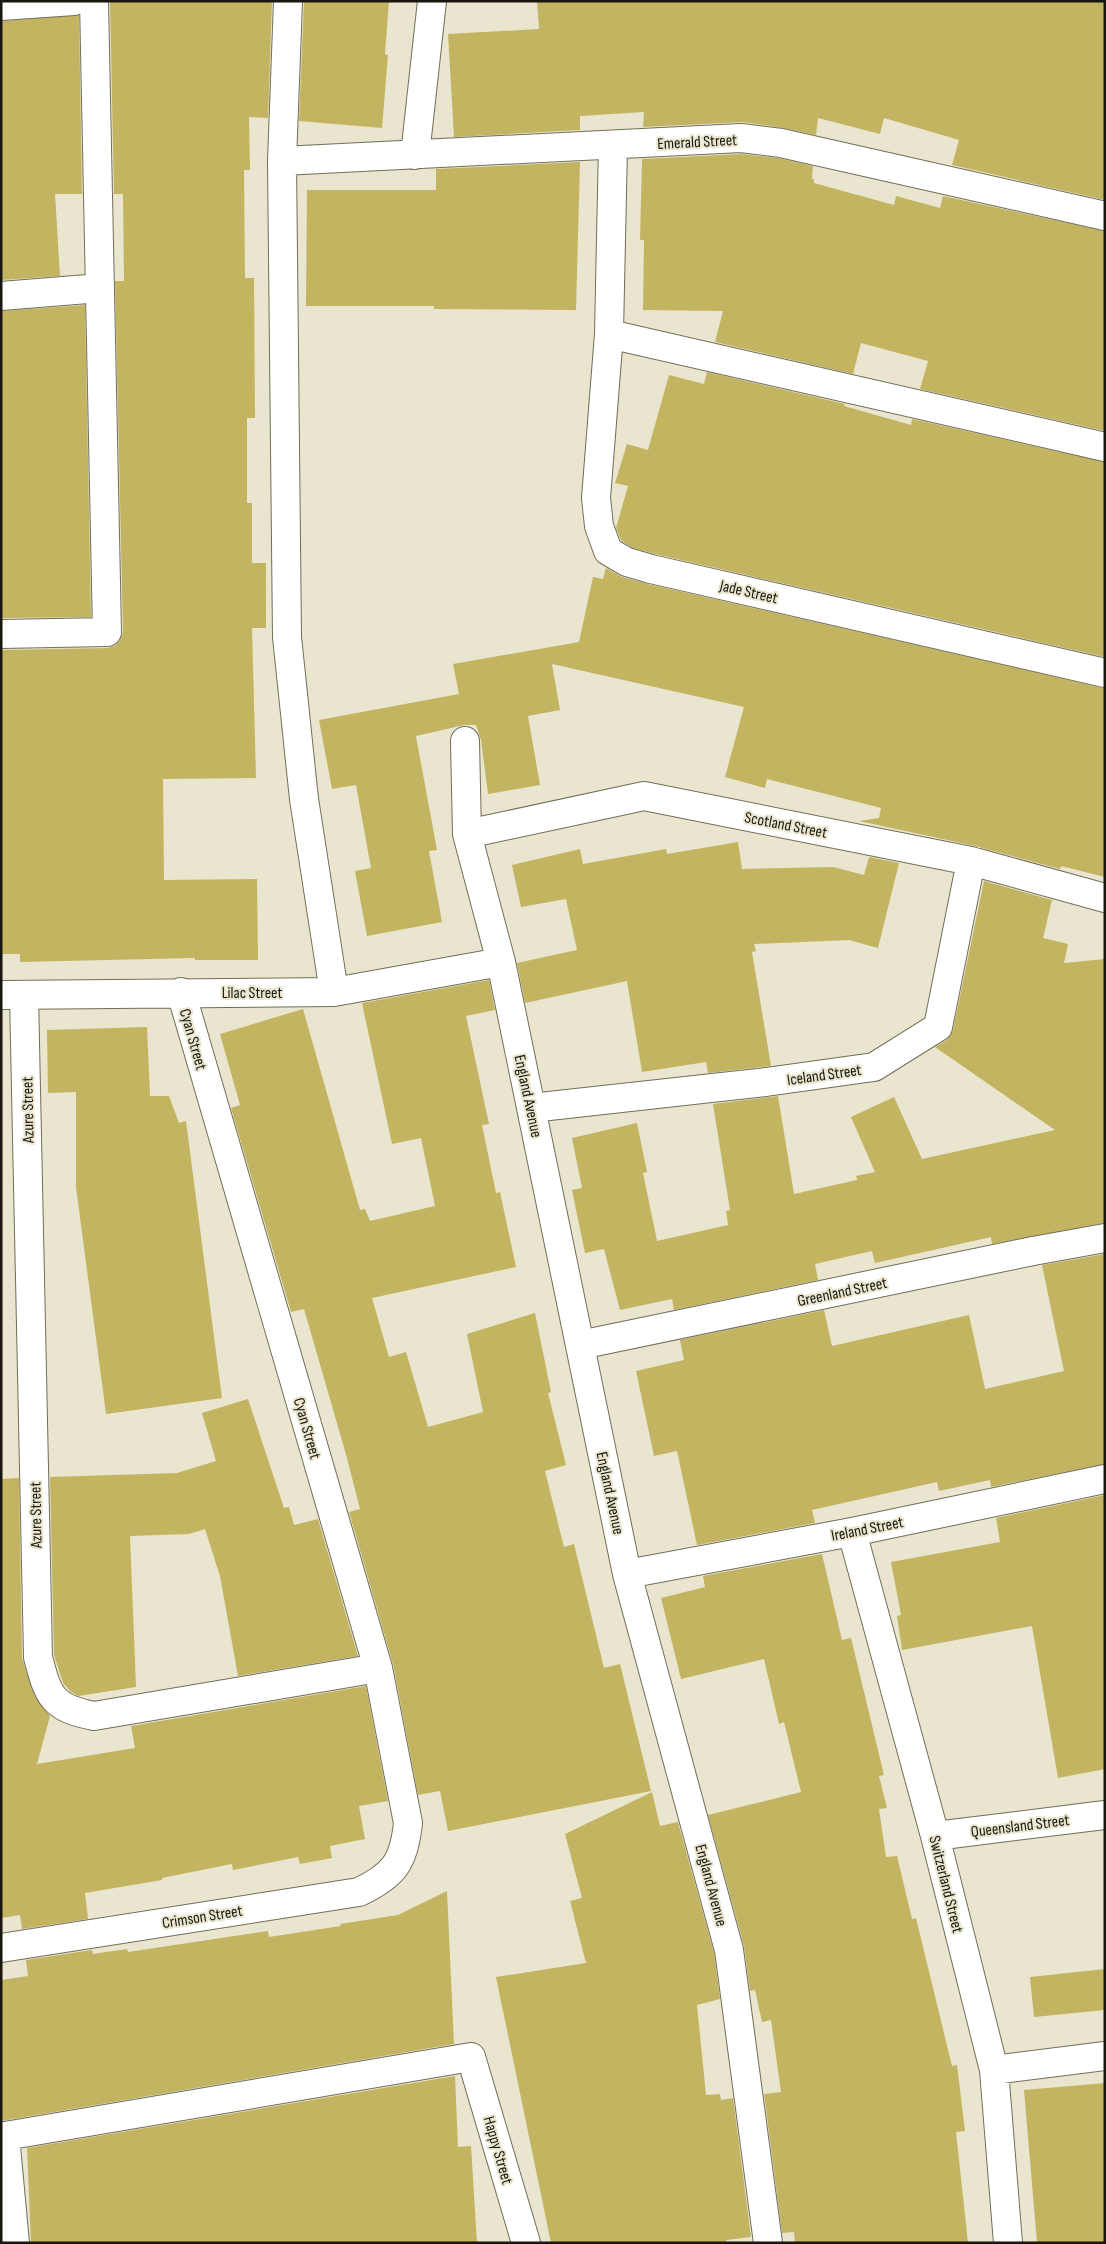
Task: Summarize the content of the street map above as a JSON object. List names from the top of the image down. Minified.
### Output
{"streets":{"street":["Emerald Street","Jade Street","Scotland Street","Lilac Street","Cyan Street","Iceland Street","England Avenue","Azure Street","Greenland Street","Ireland Street","Queensland Street","Switzerland Street","Crimson Street","Happy Street"]},"crossings":[["Scotland Street","Iceland Street"],["Scotland Street","England Avenue"],["Lilac Street","Cyan Street"],["Lilac Street","England Avenue"],["Lilac Street","Azure Street"],["Cyan Street","Azure Street"],["Cyan Street","Crimson Street"],["Iceland Street","England Avenue"],["England Avenue","Greenland Street"],["England Avenue","Ireland Street"],["Ireland Street","Switzerland Street"],["Queensland Street","Switzerland Street"]]}
